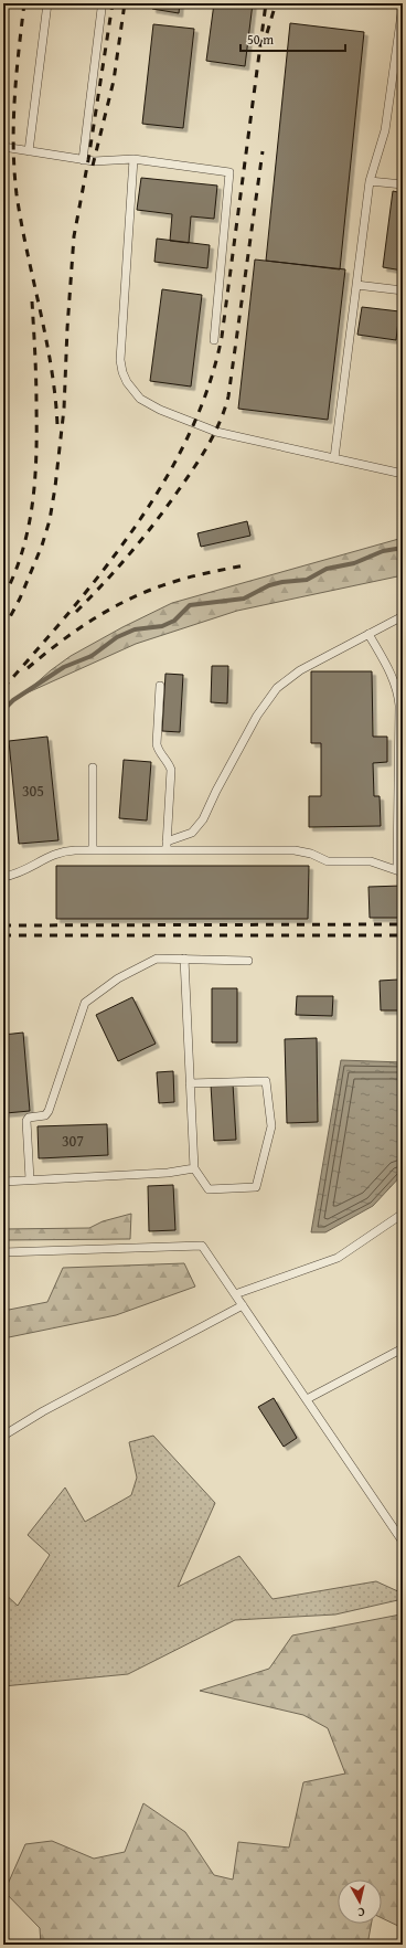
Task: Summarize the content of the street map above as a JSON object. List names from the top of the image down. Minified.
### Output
{"house_numbers":["305","307"],"scale_bar":"50 m","north":"bottom"}
